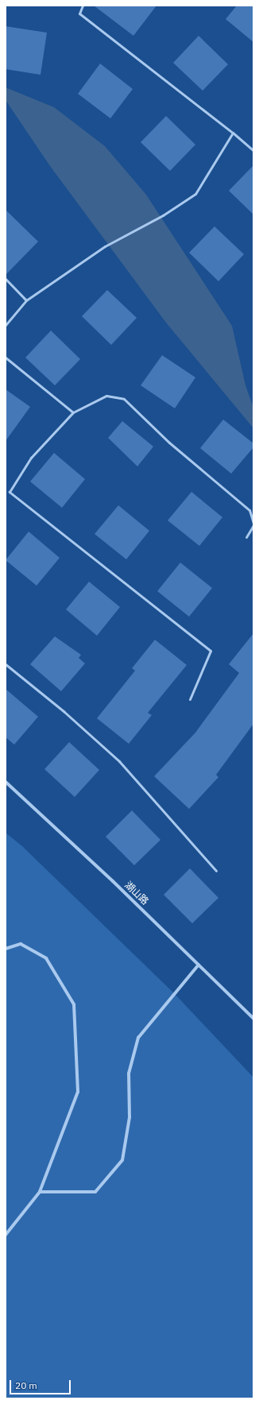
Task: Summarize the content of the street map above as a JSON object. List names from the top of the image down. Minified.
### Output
{"streets":{"street":["湖山路"]},"scale_bar":"20 m"}
